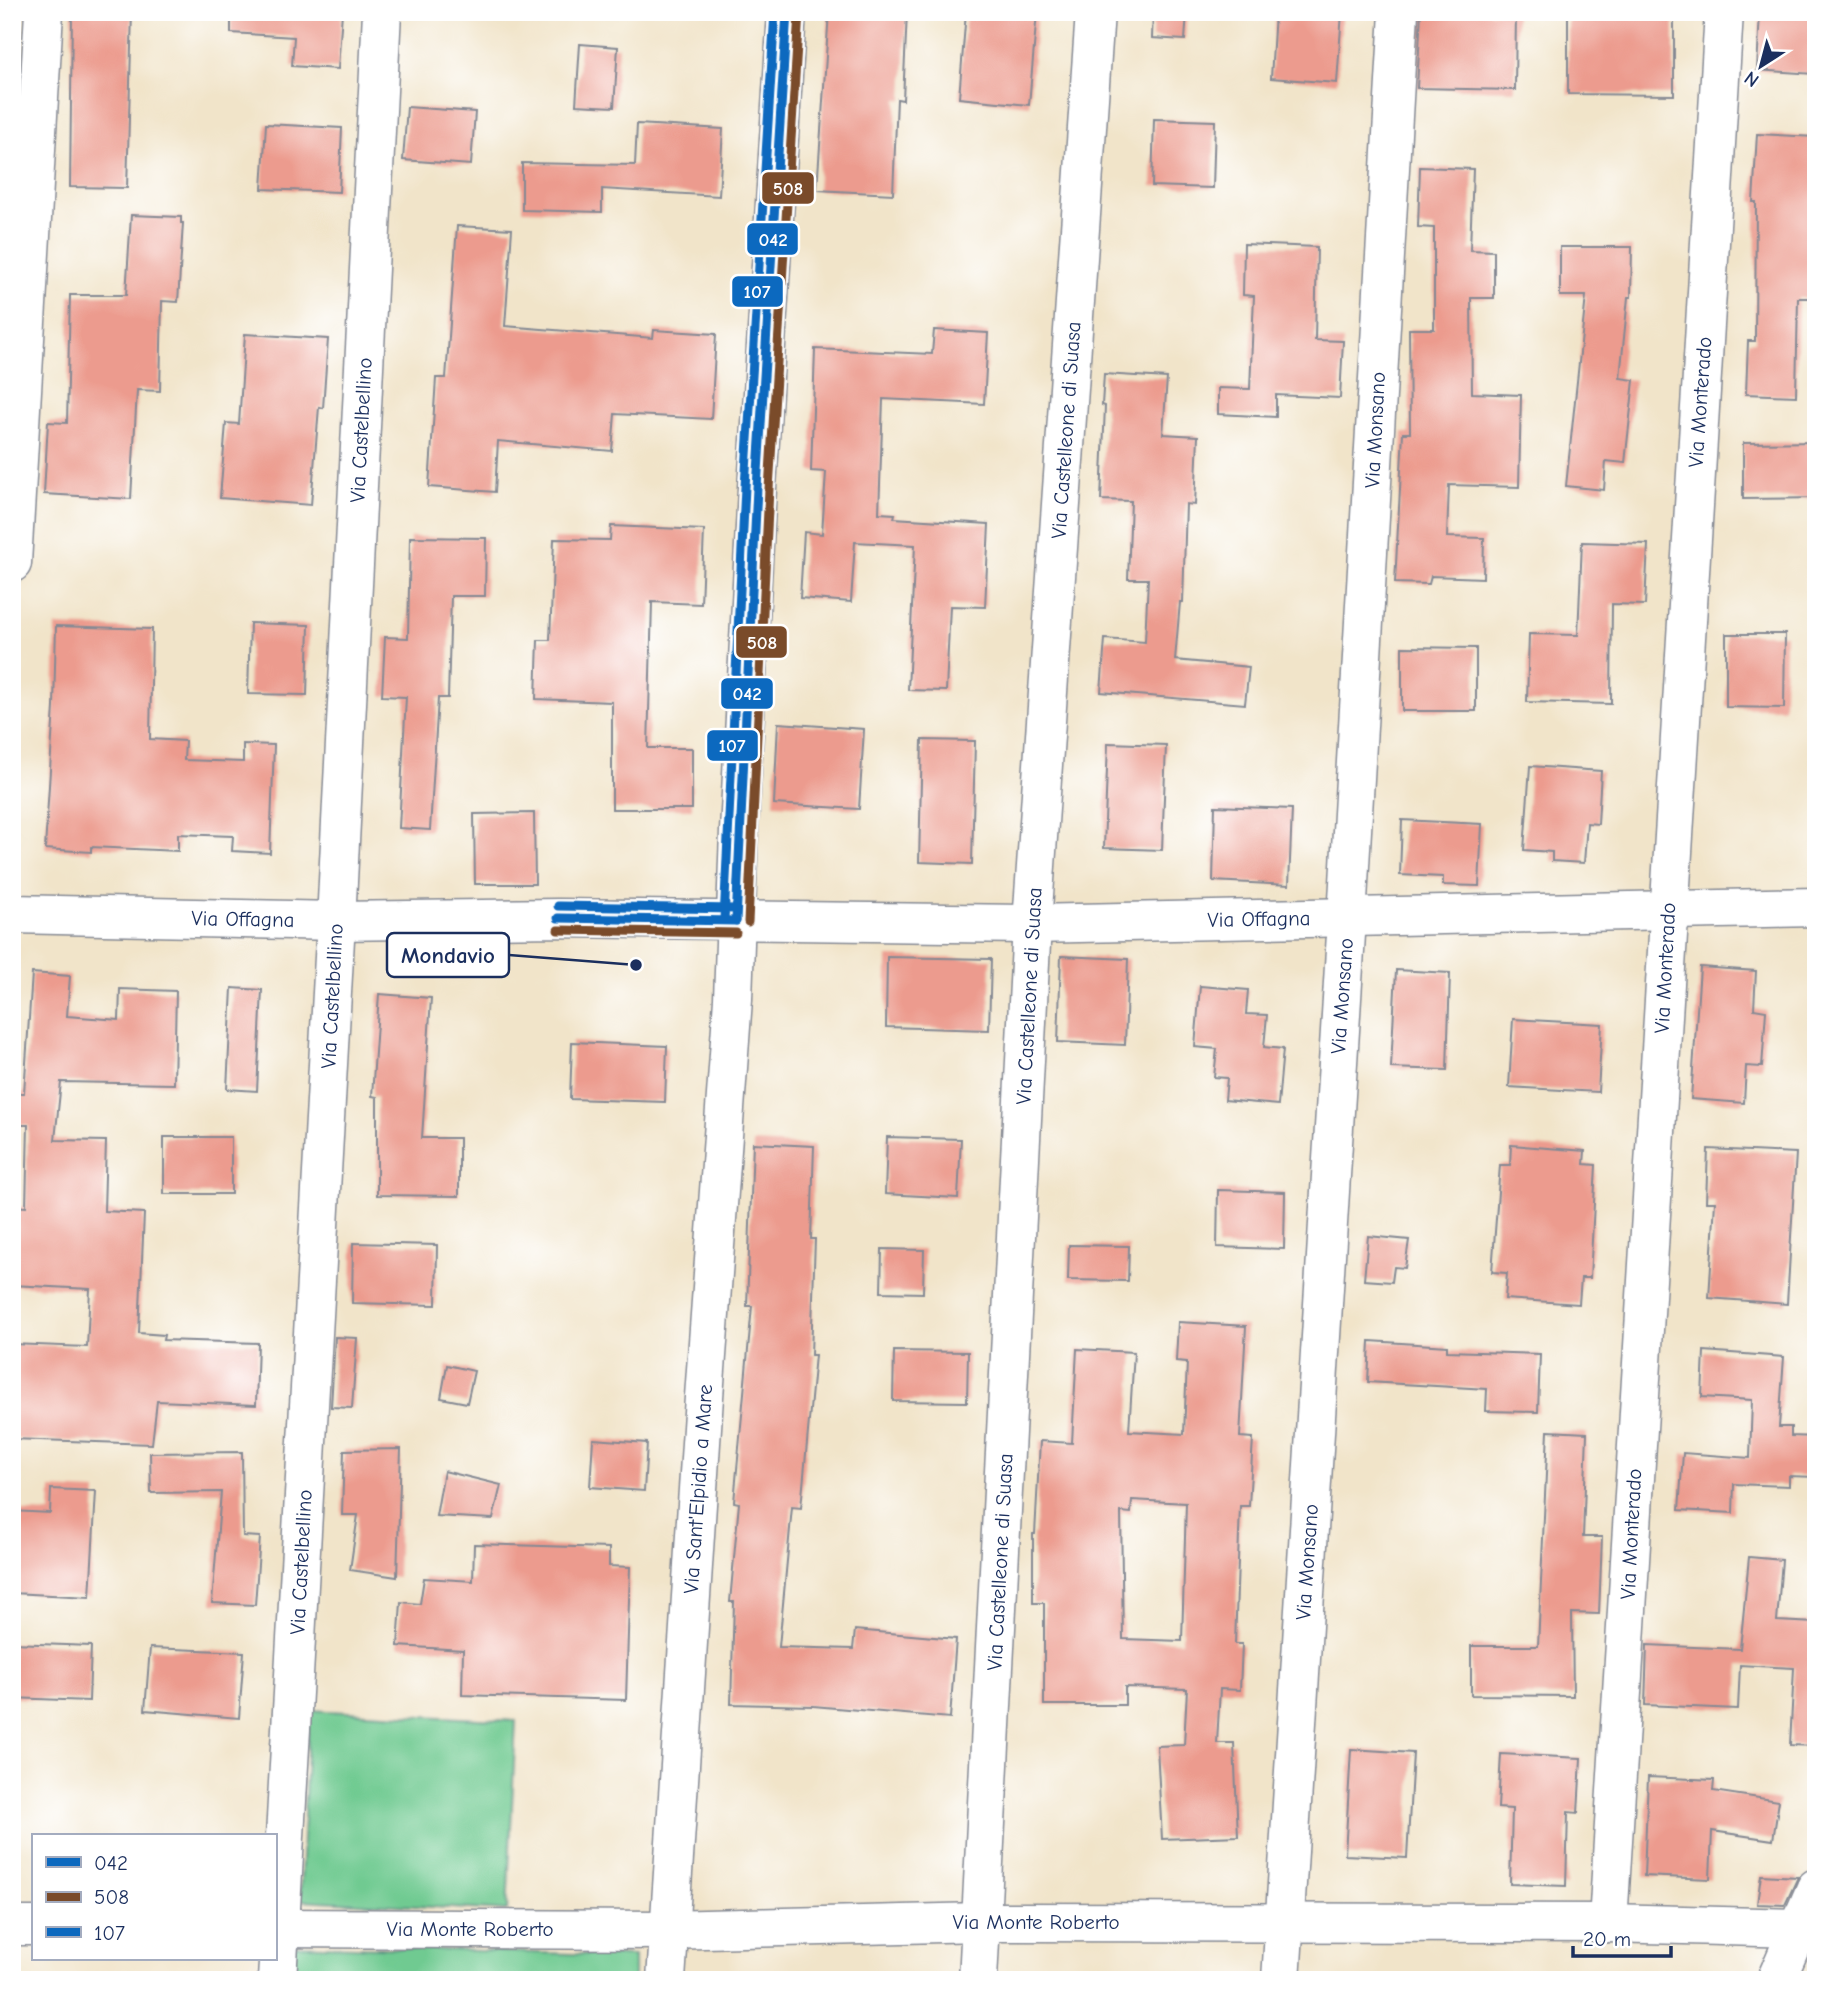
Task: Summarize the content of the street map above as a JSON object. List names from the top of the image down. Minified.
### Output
{"streets":{"street":["Via Monterado","Via Castelbellino","Via Castelleone di Suasa","Via Monsano","Via Offagna","Via Sant'Elpidio a Mare","Via Monte Roberto"]},"crossings":[["Via Monterado","Via Offagna"],["Via Monterado","Via Monte Roberto"],["Via Castelbellino","Via Offagna"],["Via Castelbellino","Via Monte Roberto"],["Via Castelleone di Suasa","Via Offagna"],["Via Castelleone di Suasa","Via Monte Roberto"],["Via Monsano","Via Offagna"],["Via Monsano","Via Monte Roberto"],["Via Offagna","Via Sant'Elpidio a Mare"],["Via Sant'Elpidio a Mare","Via Monte Roberto"]],"places":["Mondavio"],"lines":["transit line 042","transit line 107","transit line 508"],"legend":["042","508","107"],"scale_bar":"20 m","north":"bottom left"}
